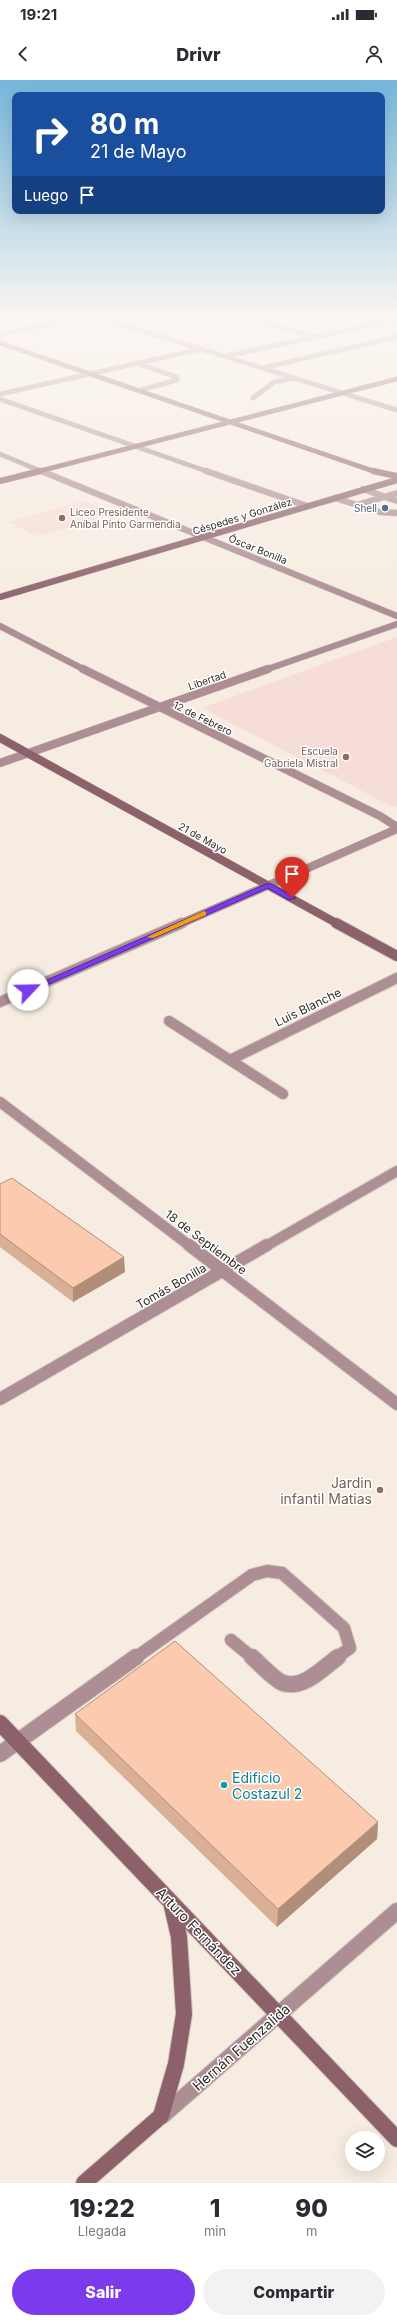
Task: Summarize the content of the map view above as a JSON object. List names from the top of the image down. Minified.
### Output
{"streets":{"street":["Céspedes y González","Óscar Bonilla","Libertad","12 de Febrero","21 de Mayo","Luis Blanche","18 de Septiembre","Tomás Bonilla","Arturo Fernández","Hernán Fuenzalida"]},"crossings":[["Céspedes y González","Óscar Bonilla"],["Libertad","12 de Febrero"],["Libertad","21 de Mayo"],["18 de Septiembre","Tomás Bonilla"],["Arturo Fernández","Hernán Fuenzalida"]],"places":["Shell","Liceo Presidente Aníbal Pinto Garmendia","Escuela Gabriela Mistral","Jardin infantil Matias","Edificio Costazul 2"],"page":{"status":"19:21","header":"Drivr","turn":["80 m","21 de Mayo"],"then":"Luego","eta":["19:22","Llegada","1","min","90","m"],"buttons":["Salir","Compartir"]}}
